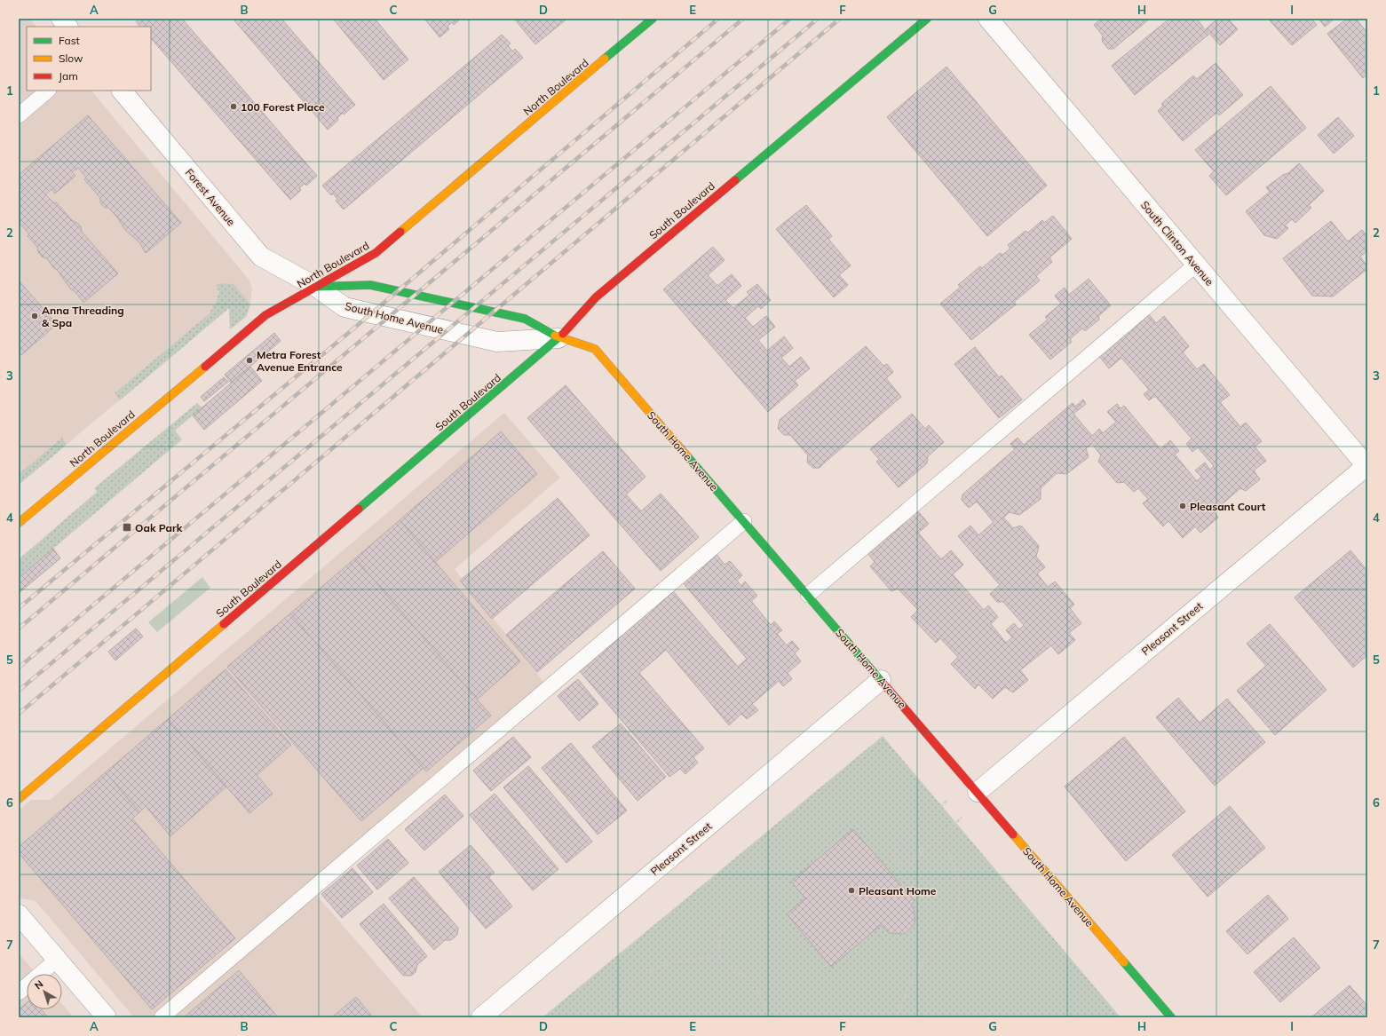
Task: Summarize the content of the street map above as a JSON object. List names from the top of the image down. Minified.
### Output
{"streets":{"street":["North Boulevard","Forest Avenue","South Boulevard","South Clinton Avenue","South Home Avenue","Pleasant Street"]},"crossings":[["North Boulevard","Forest Avenue"],["North Boulevard","South Home Avenue"],["Forest Avenue","South Home Avenue"],["South Boulevard","South Home Avenue"],["South Clinton Avenue","Pleasant Street"],["South Home Avenue","Pleasant Street"]],"places":{"other":["100 Forest Place","Anna Threading & Spa","Metra Forest Avenue Entrance","Pleasant Court","Pleasant Home"],"transit":["Oak Park"]},"legend":["Fast","Slow","Jam"],"north":"top left","grid":{"columns":["A","B","C","D","E","F","G","H","I"],"rows":["1","2","3","4","5","6","7"]}}
